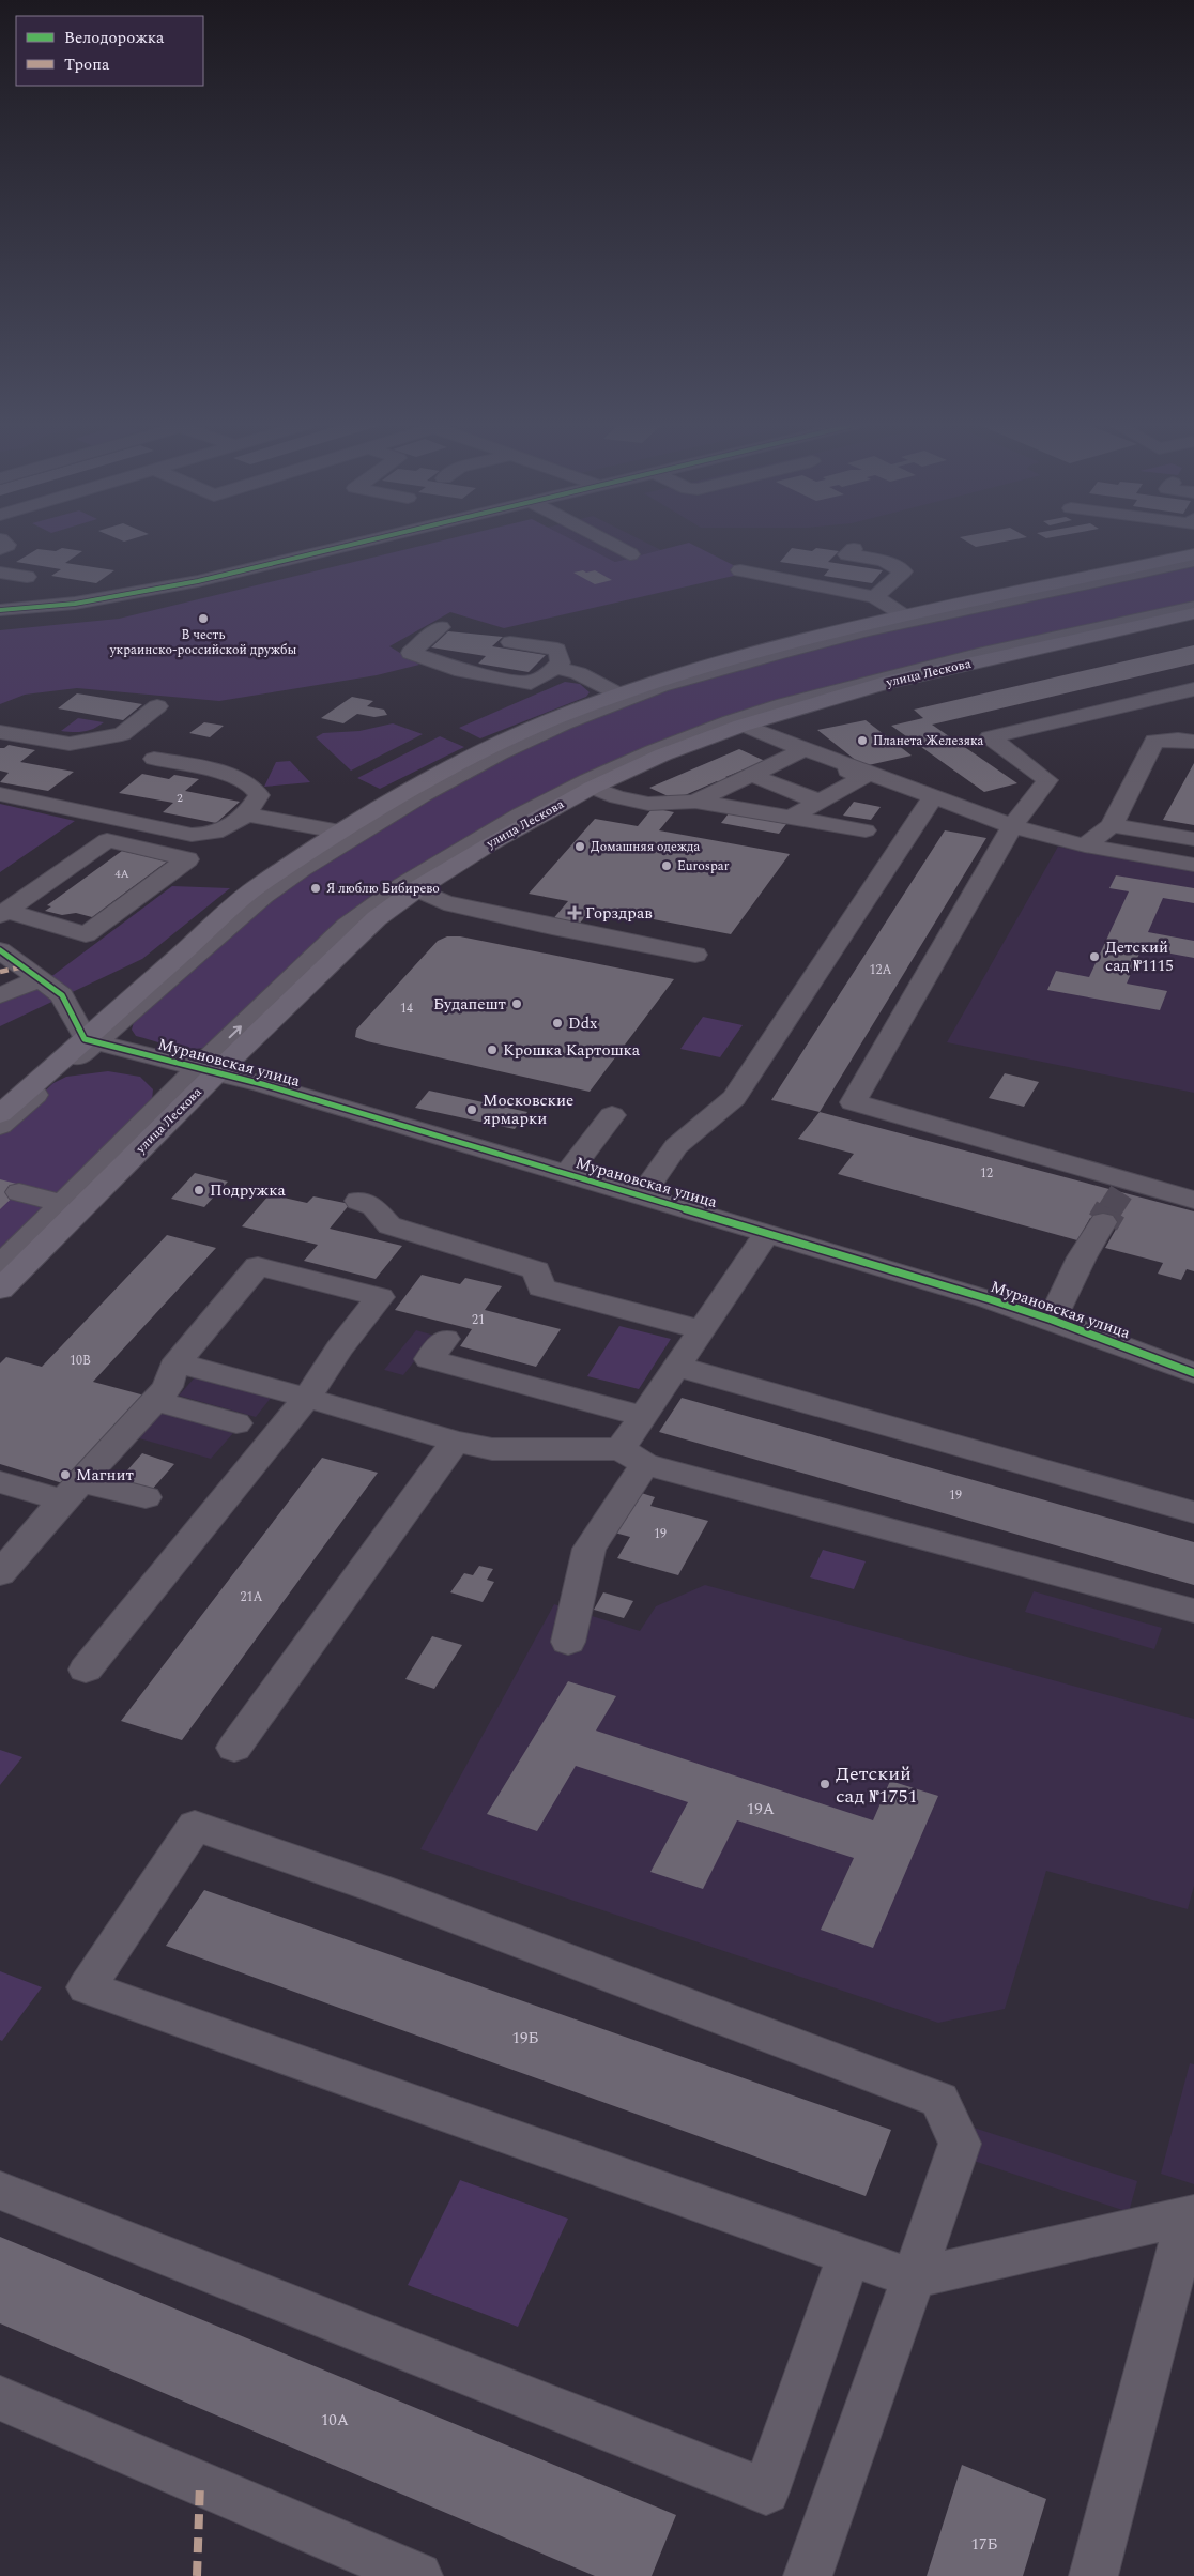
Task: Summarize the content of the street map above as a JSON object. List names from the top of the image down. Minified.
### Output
{"streets":{"main road":["улица Лескова"],"street":["Мурановская улица"]},"crossings":[["улица Лескова","Мурановская улица"]],"places":{"other":["В честь украинско-российской дружбы","Планета Железяка","Домашняя одежда","Eurospar","Я люблю Бибирево","Детский сад №1115","Будапешт","Ddx","Крошка Картошка","Московские ярмарки","Подружка","Магнит","Детский сад №1751"],"health":["Горздрав"]},"house_numbers":["2","4А","12А","14","12","21","10В","19","19","21А","19А","19Б","10А","17Б"],"legend":["Велодорожка","Тропа"]}
